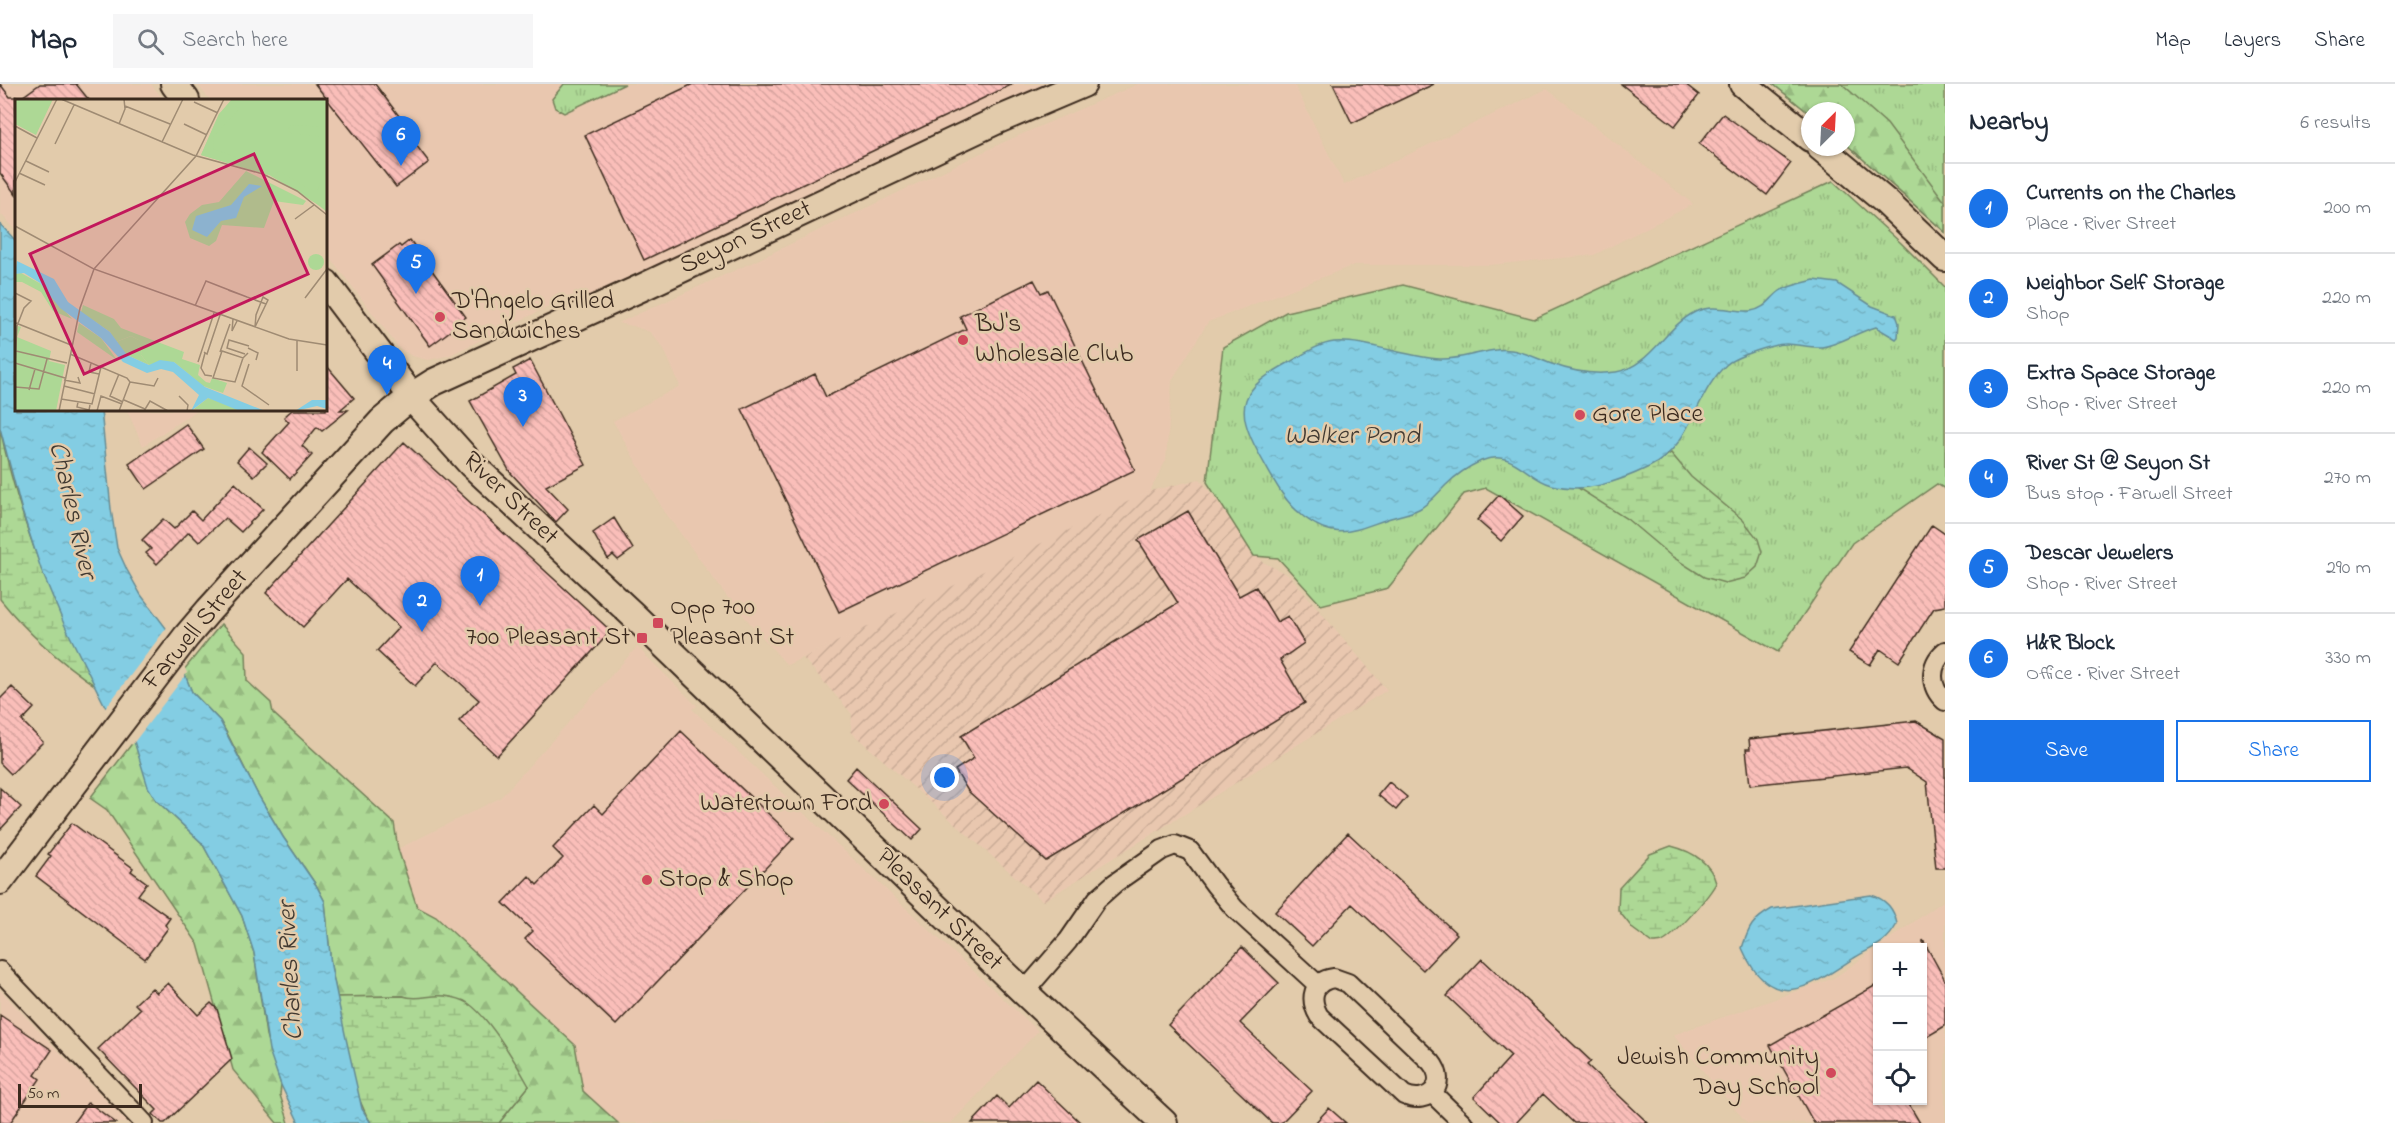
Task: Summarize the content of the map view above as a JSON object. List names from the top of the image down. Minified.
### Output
{"streets":{"street":["Seyon Street","River Street","Farwell Street","Pleasant Street"]},"crossings":[["Seyon Street","River Street"],["Seyon Street","Farwell Street"],["River Street","Farwell Street"],["River Street","Pleasant Street"]],"water":["Walker Pond","Charles River"],"places":{"other":["D'Angelo Grilled Sandwiches","BJ's Wholesale Club","Gore Place","Watertown Ford","Stop & Shop","Jewish Community Day School"],"transit":["Opp 700 Pleasant St","700 Pleasant St"]},"scale_bar":"50 m","north":"top right","page":{"header":"Map","search":"Search here","nav":["Map","Layers","Share"],"heading":["Nearby","6 results"],"pins":["6","5","4","3","1","2"],"list":[{"mark":"1","name":"Currents on the Charles","note":"Place · River Street","value":"200 m"},{"mark":"2","name":"Neighbor Self Storage","note":"Shop","value":"220 m"},{"mark":"3","name":"Extra Space Storage","note":"Shop · River Street","value":"220 m"},{"mark":"4","name":"River St @ Seyon St","note":"Bus stop · Farwell Street","value":"270 m"},{"mark":"5","name":"Descar Jewelers","note":"Shop · River Street","value":"290 m"},{"mark":"6","name":"H&R Block","note":"Office · River Street","value":"330 m"}],"buttons":["Save","Share"],"map_buttons":["+","−"],"scale":"50 m"}}
